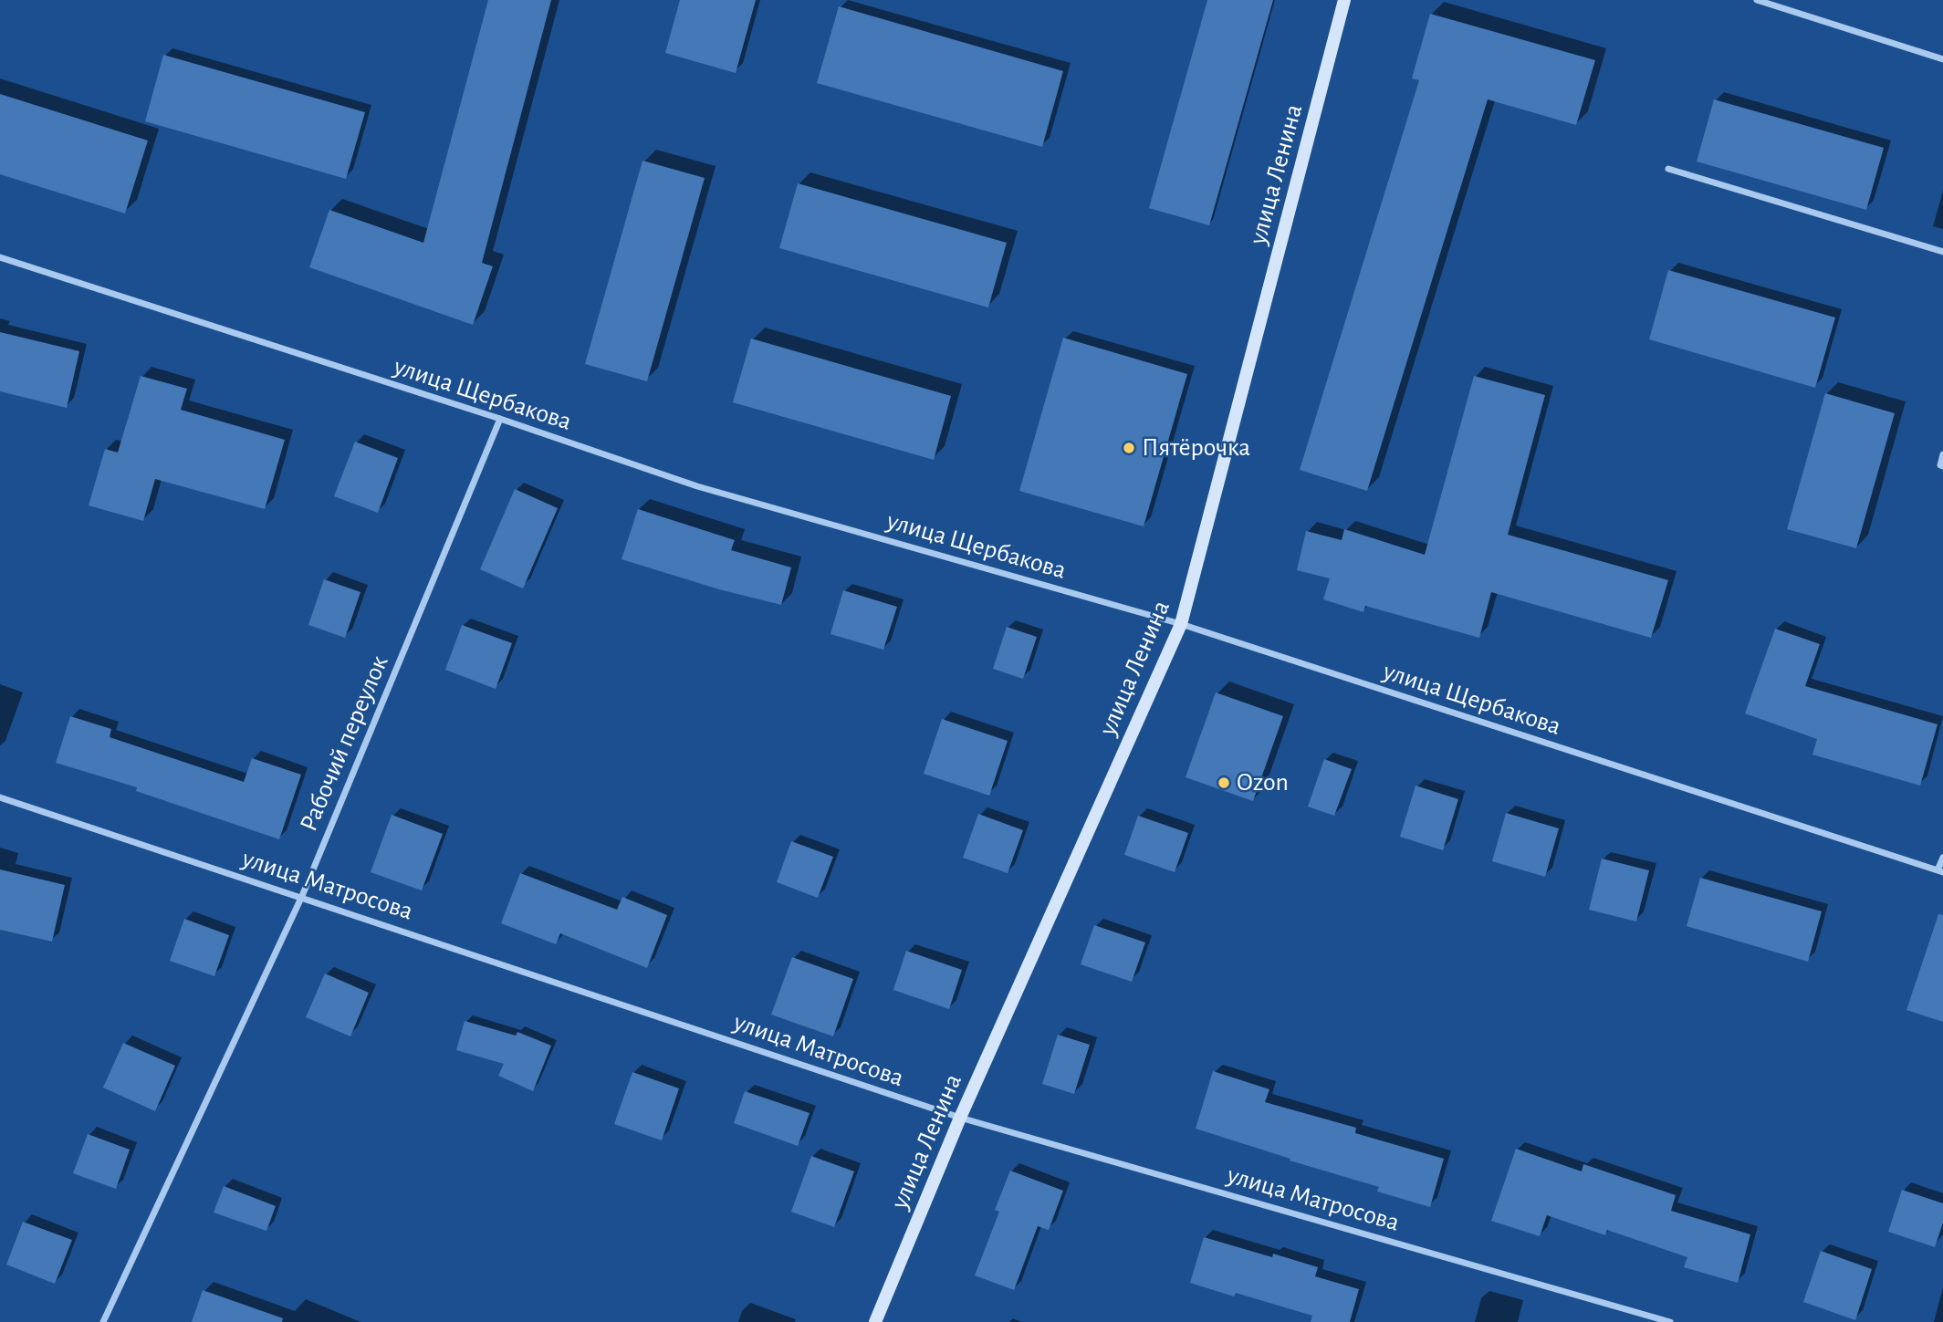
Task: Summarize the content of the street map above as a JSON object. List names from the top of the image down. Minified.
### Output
{"streets":{"street":["улица Ленина","улица Щербакова","Рабочий переулок","улица Матросова"]},"crossings":[["улица Ленина","улица Щербакова"],["улица Ленина","улица Матросова"],["улица Щербакова","Рабочий переулок"],["Рабочий переулок","улица Матросова"]],"places":["Пятёрочка","Ozon"]}
